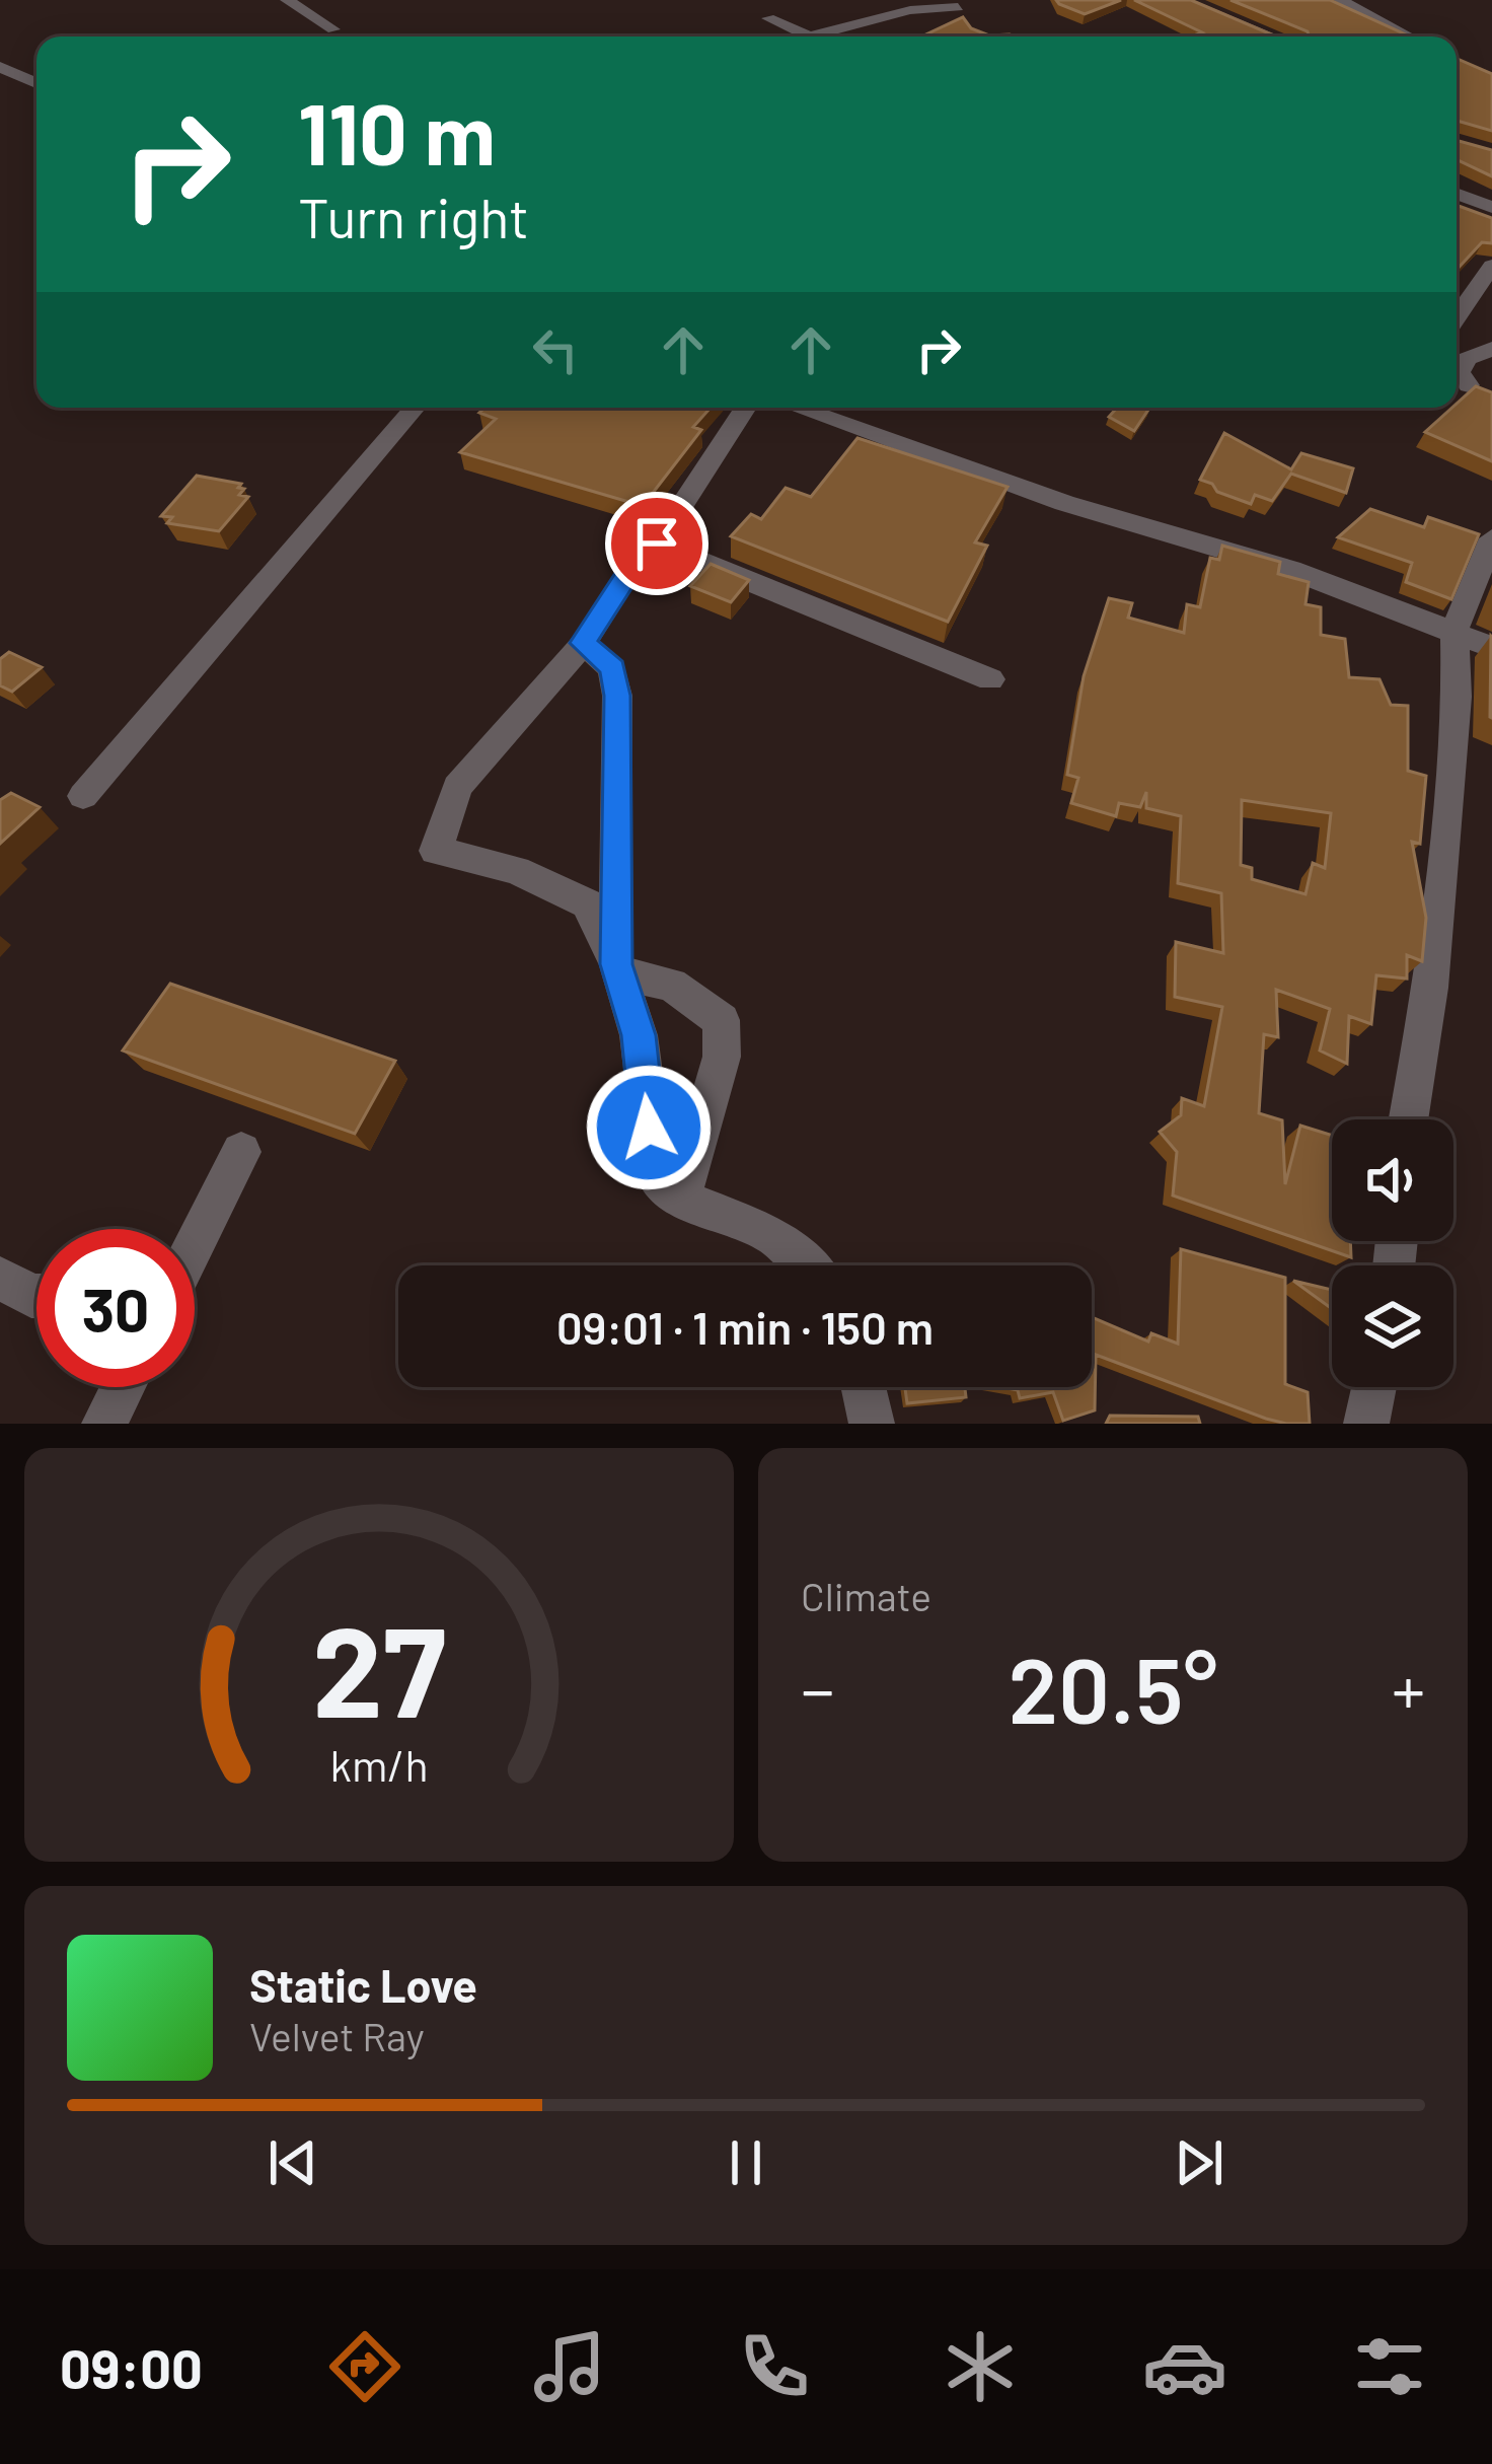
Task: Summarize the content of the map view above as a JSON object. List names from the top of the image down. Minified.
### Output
{"page":{"turn":["110 m","Turn right"],"limit":"30","trip":"09:01 · 1 min · 150 m","tile":"Climate","heat":["−","20.5°","+"],"song":["Static Love","Velvet Ray"],"tabs":"09:00","gauge":["27","km/h"]}}
